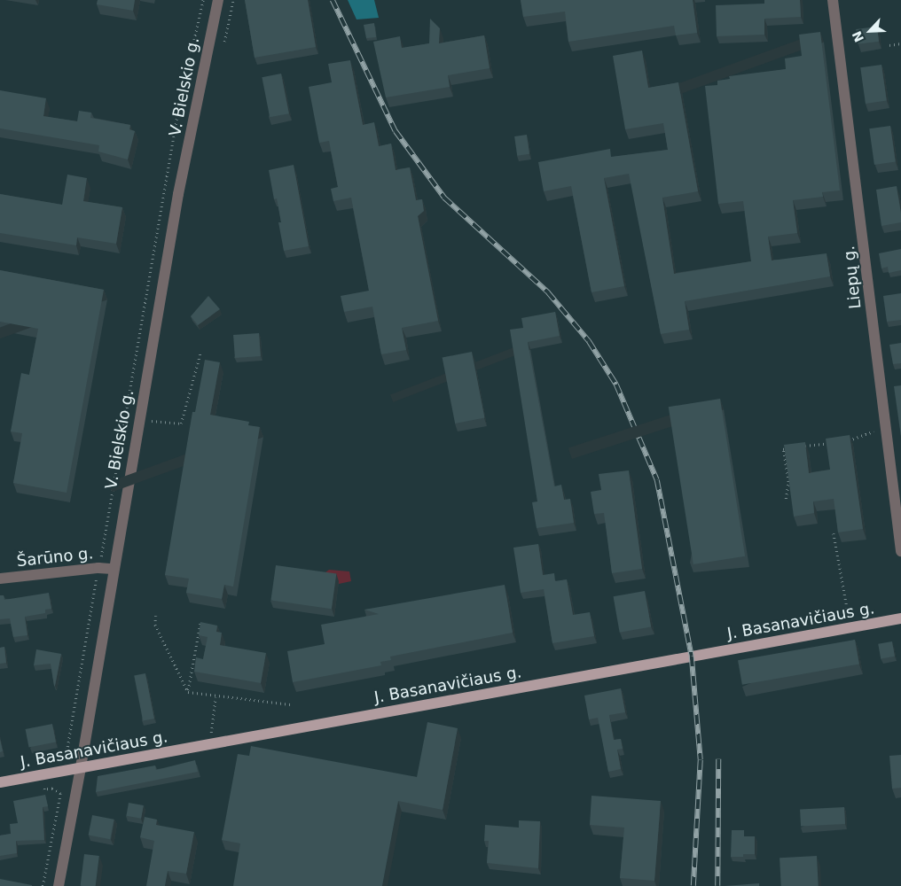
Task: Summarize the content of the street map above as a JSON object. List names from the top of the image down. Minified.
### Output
{"streets":{"main road":["J. Basanavičiaus g."],"street":["V. Bielskio g.","Liepų g.","Šarūno g."]},"crossings":[["V. Bielskio g.","Šarūno g."],["V. Bielskio g.","J. Basanavičiaus g."]],"north":"bottom left"}
